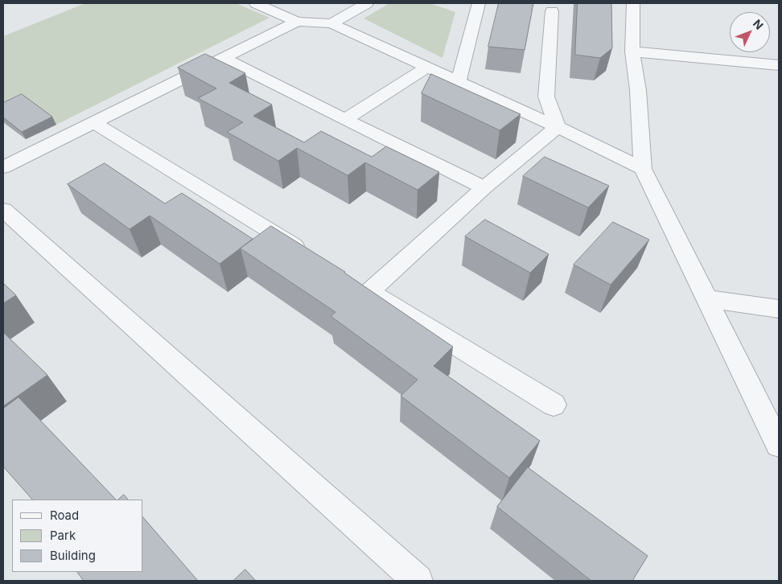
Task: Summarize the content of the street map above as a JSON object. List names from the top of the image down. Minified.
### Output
{"legend":["Road","Park","Building"],"north":"top right"}
